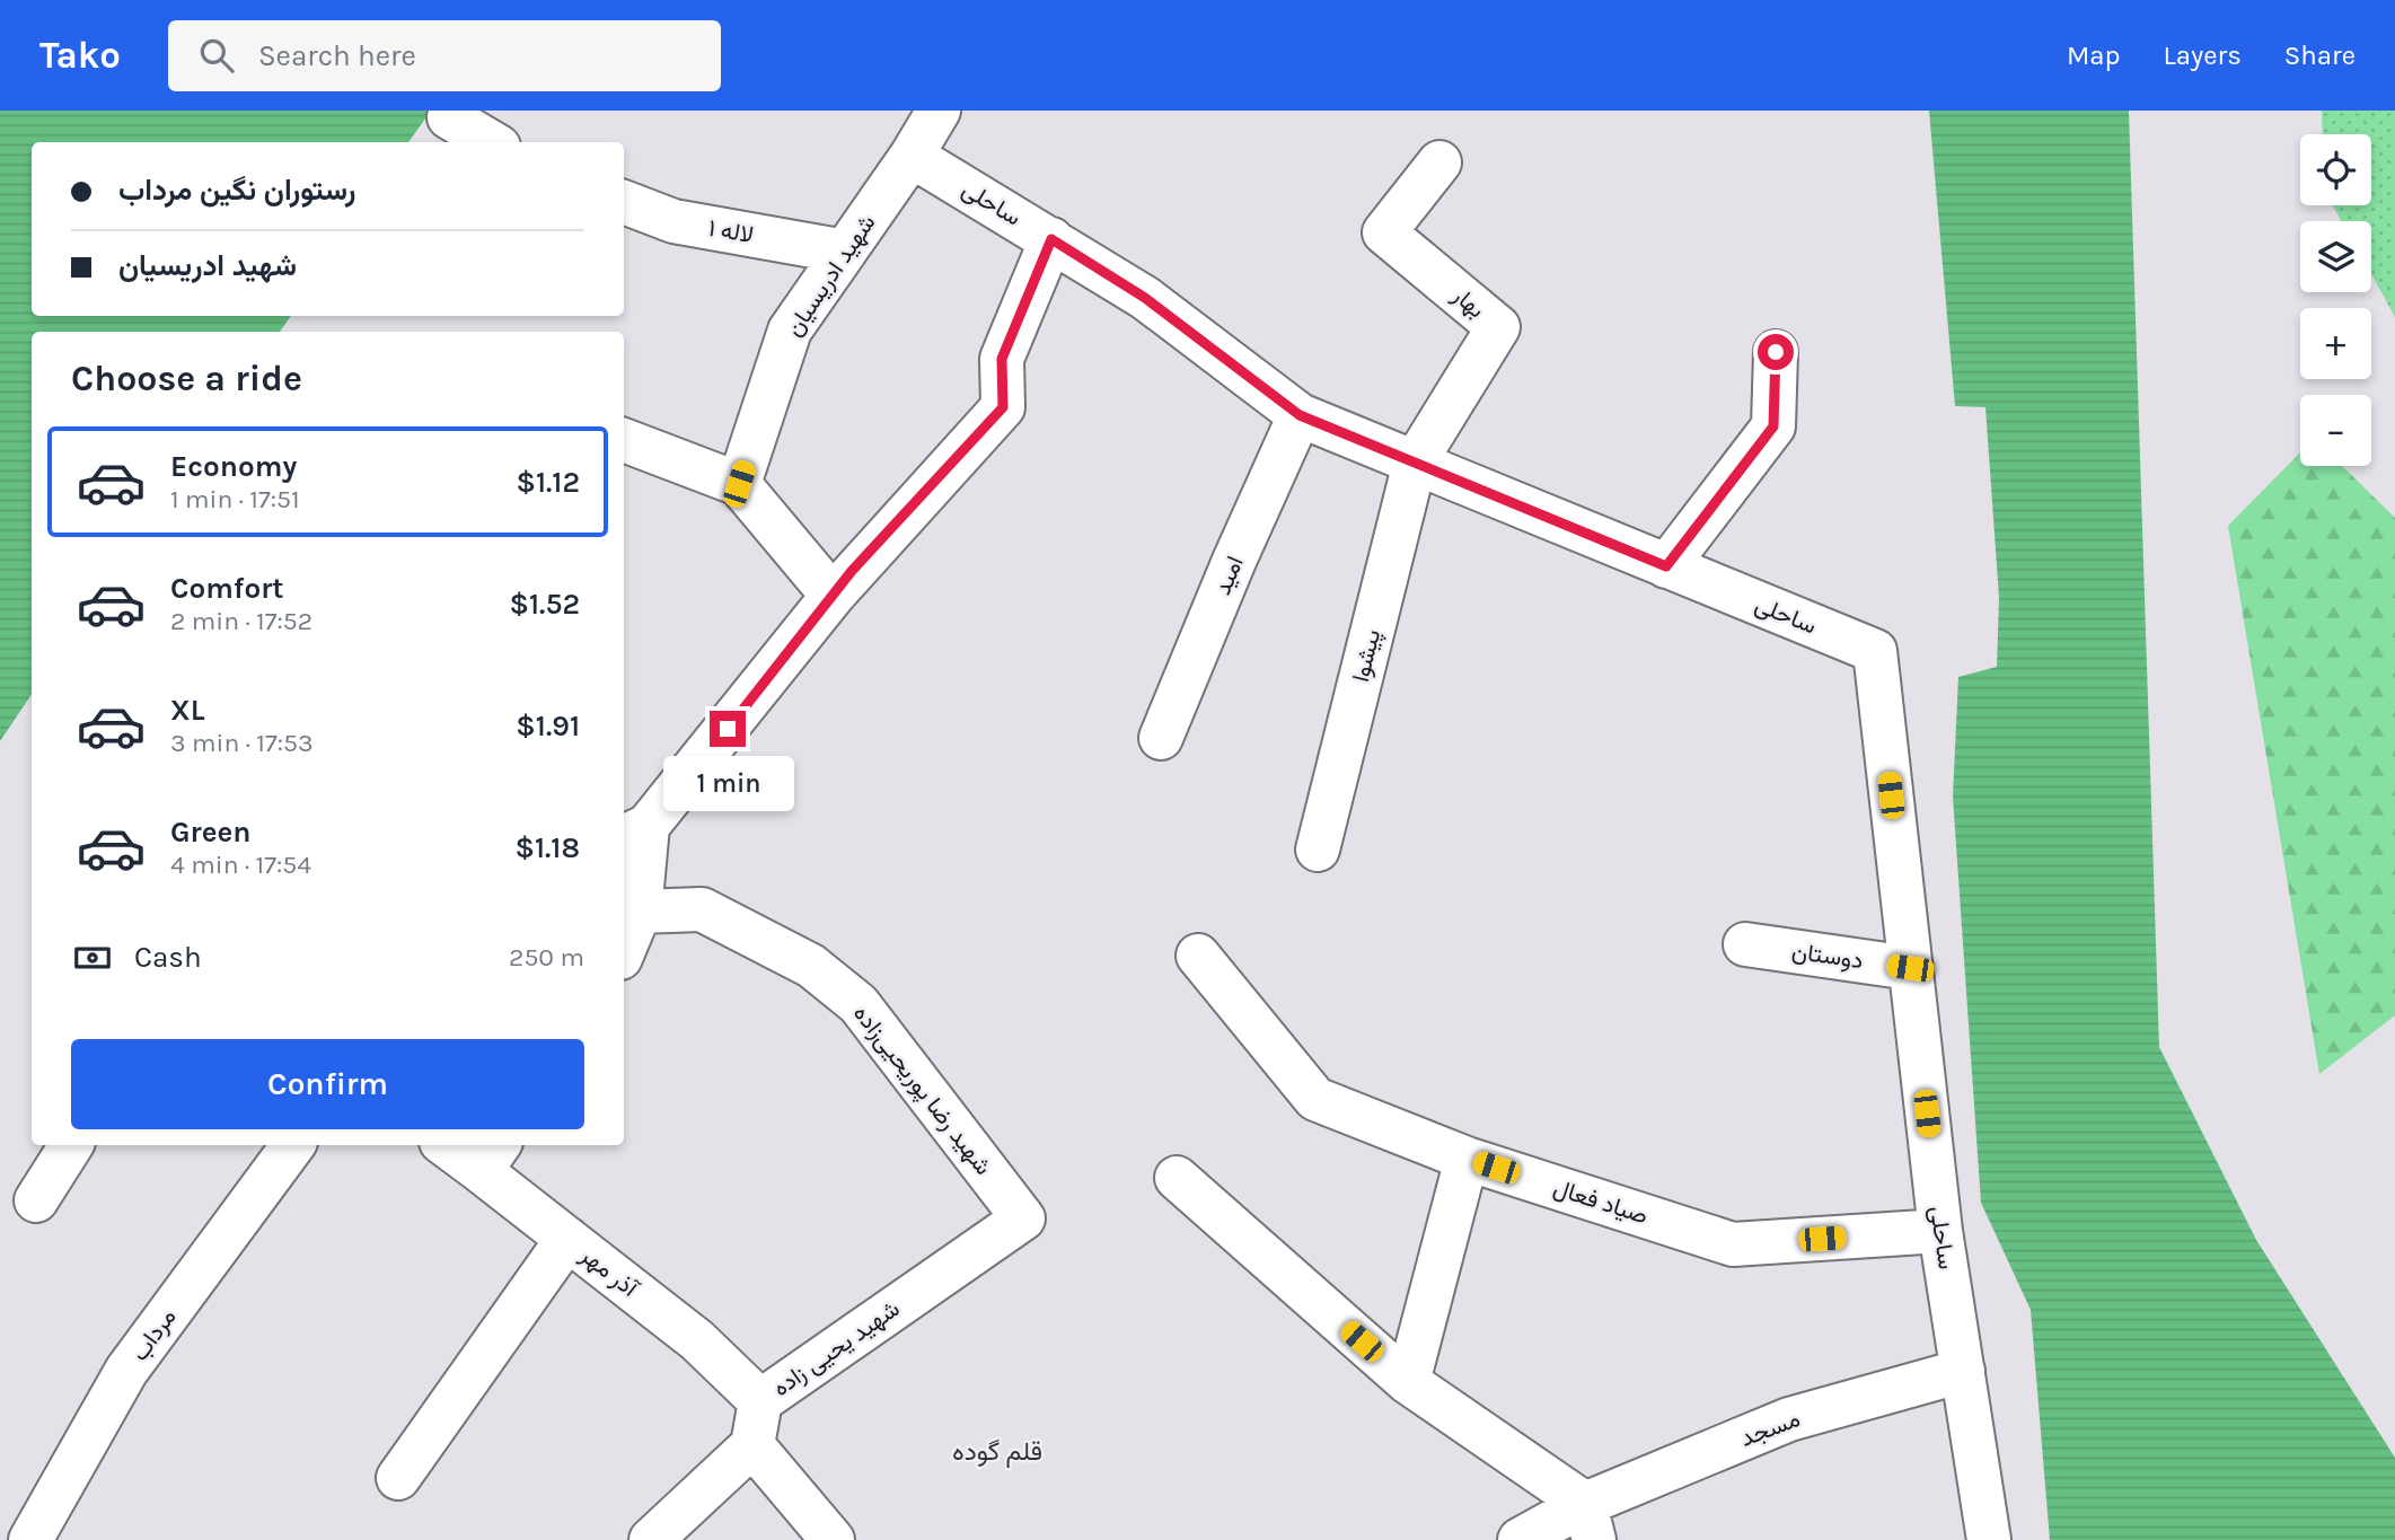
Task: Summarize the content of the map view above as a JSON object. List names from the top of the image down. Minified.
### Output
{"streets":{"street":["ساحلی","لاله ۱","شهید ادریسیان","بهار","امید","پیشوا","دوستان","شهید رضا پوریحیی‌زاده","صیاد فعال","آذر مهر","مرداب","شهید یحیی زاده","مسجد"]},"crossings":[["ساحلی","شهید ادریسیان"],["ساحلی","بهار"],["ساحلی","امید"],["ساحلی","پیشوا"],["ساحلی","دوستان"],["ساحلی","صیاد فعال"],["ساحلی","مسجد"],["لاله ۱","شهید ادریسیان"],["بهار","پیشوا"],["شهید رضا پوریحیی‌زاده","شهید یحیی زاده"],["آذر مهر","شهید یحیی زاده"]],"districts":["قلم گوده"],"page":{"header":"Tako","search":"Search here","nav":["Map","Layers","Share"],"map_buttons":["+","−"],"banner":["رستوران نگین مرداب","شهید ادریسیان"],"heading":"Choose a ride","list":[{"name":"Economy","note":"1 min · 17:51","value":"$1.12"},{"name":"Comfort","note":"2 min · 17:52","value":"$1.52"},{"name":"XL","note":"3 min · 17:53","value":"$1.91"},{"name":"Green","note":"4 min · 17:54","value":"$1.18"}],"bubble":"1 min","pay":["Cash","250 m"],"buttons":"Confirm"}}
